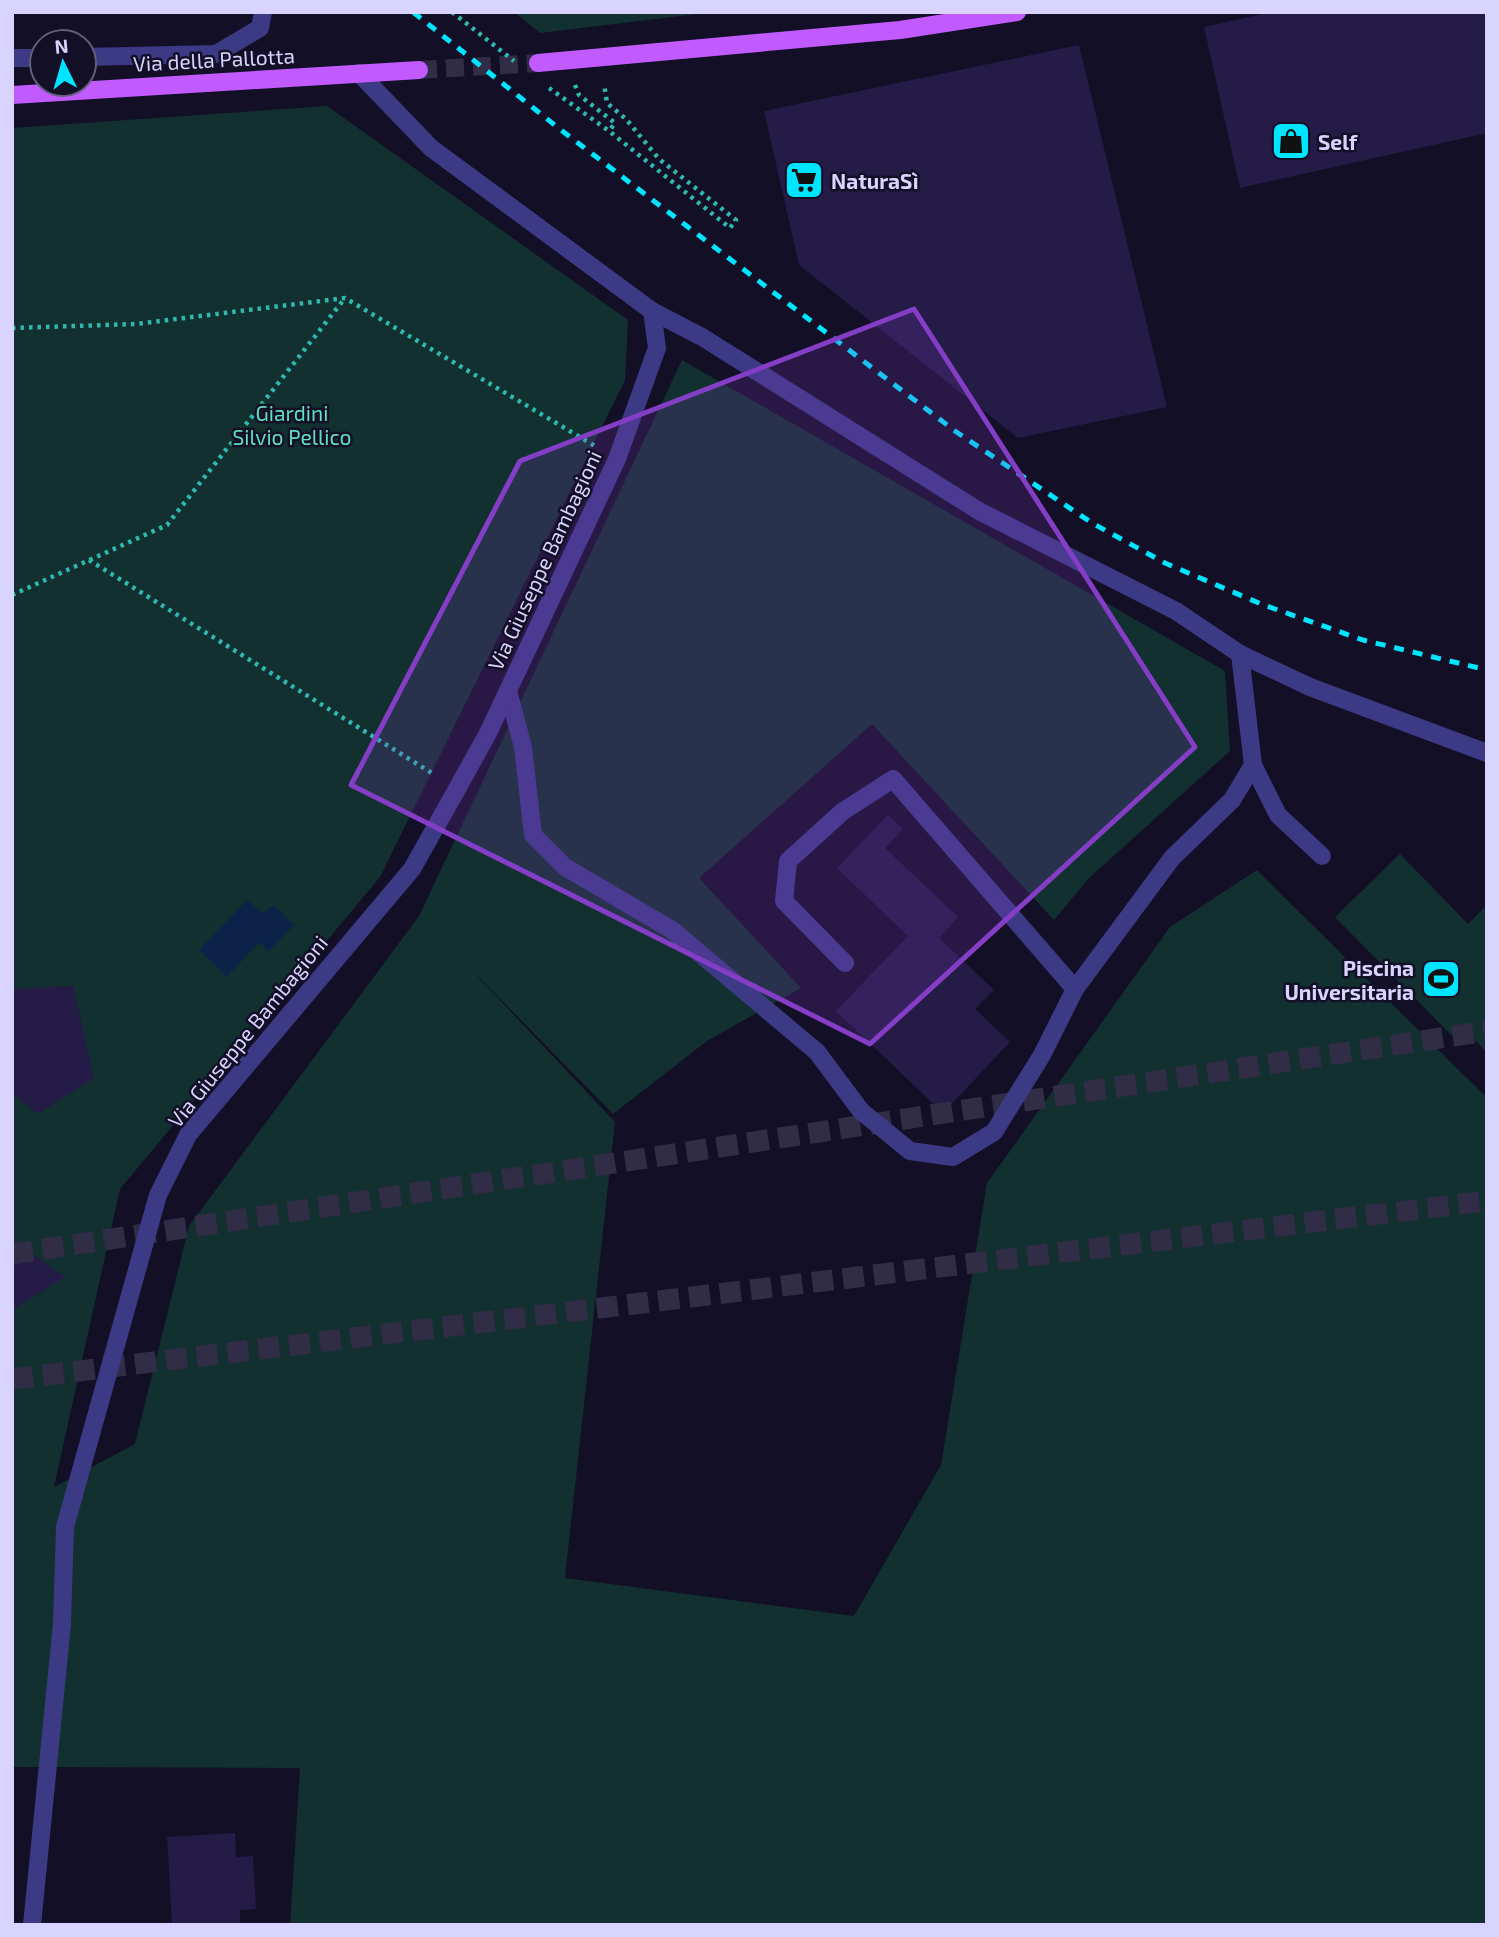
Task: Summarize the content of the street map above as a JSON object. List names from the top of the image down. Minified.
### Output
{"streets":{"main road":["Via della Pallotta"],"street":["Via Giuseppe Bambagioni"]},"parks":["Giardini Silvio Pellico"],"places":{"shop":["Self"],"supermarket":["NaturaSì"],"sports":["Piscina Universitaria"]},"north":"top"}
